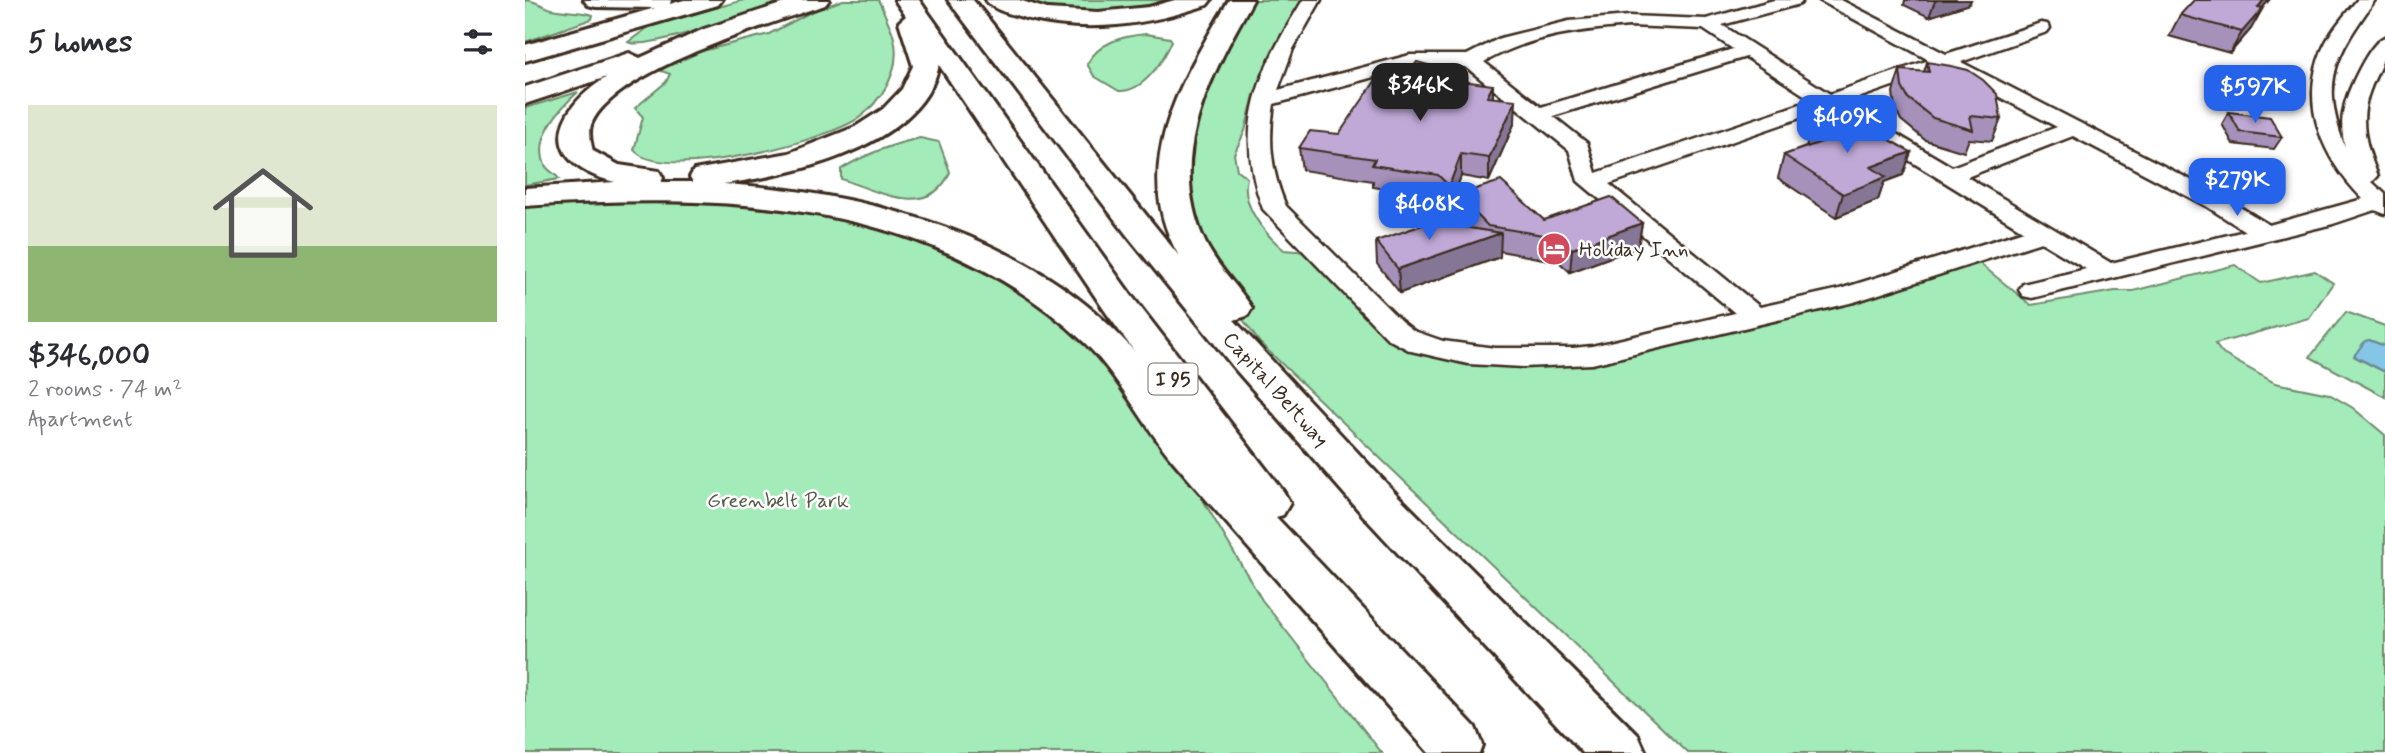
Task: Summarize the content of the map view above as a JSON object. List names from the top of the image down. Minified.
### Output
{"streets":{"highway":["I 95","Capital Beltway"]},"parks":["Greenbelt Park"],"places":{"hotel":["Holiday Inn"]},"page":{"heading":"5 homes","price":["$346K","$597K","$409K","$279K","$408K"],"list":[{"name":"$346,000","note":"2 rooms · 74 m² · Apartment"}]}}
